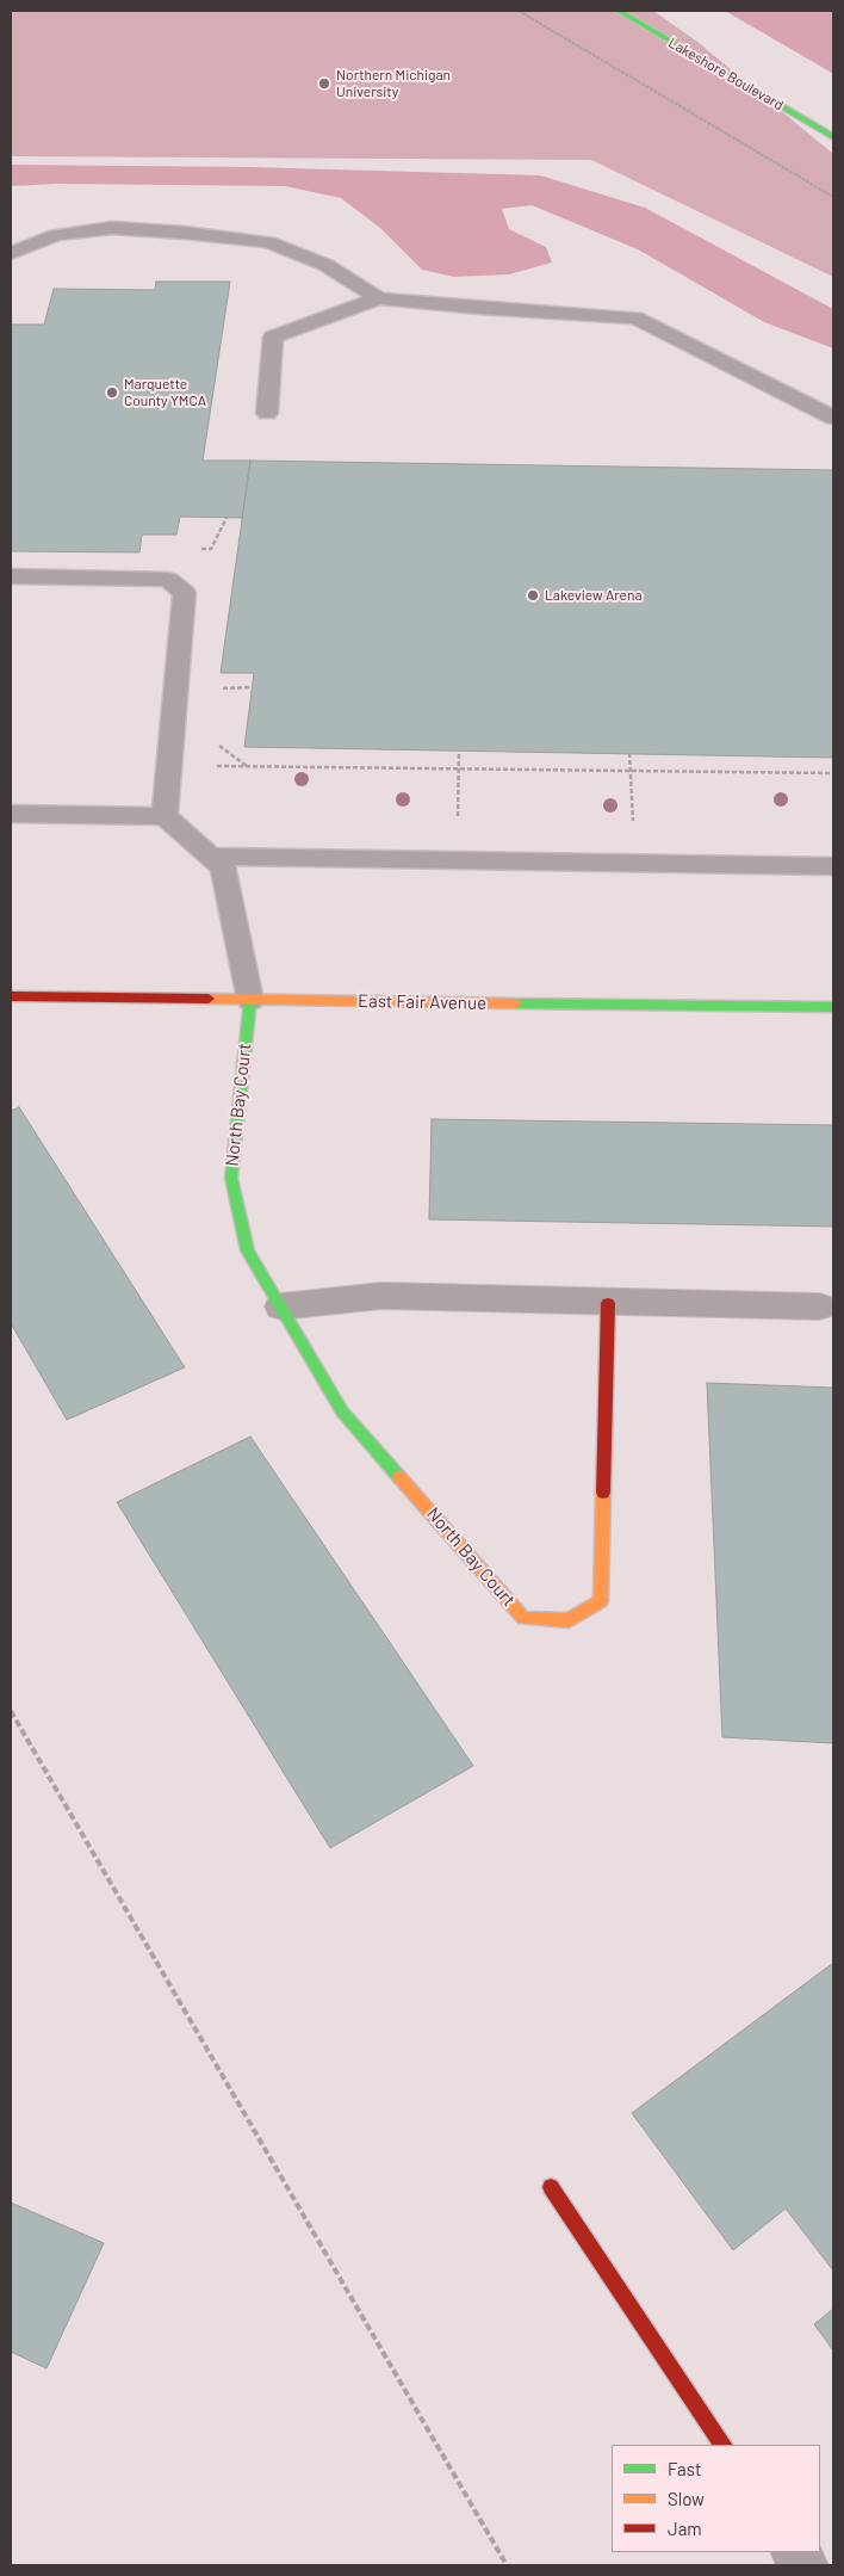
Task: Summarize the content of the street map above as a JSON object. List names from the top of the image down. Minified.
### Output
{"streets":{"street":["Lakeshore Boulevard","East Fair Avenue","North Bay Court"]},"crossings":[["East Fair Avenue","North Bay Court"]],"places":["Northern Michigan University","Marquette County YMCA","Lakeview Arena"],"legend":["Fast","Slow","Jam"]}
